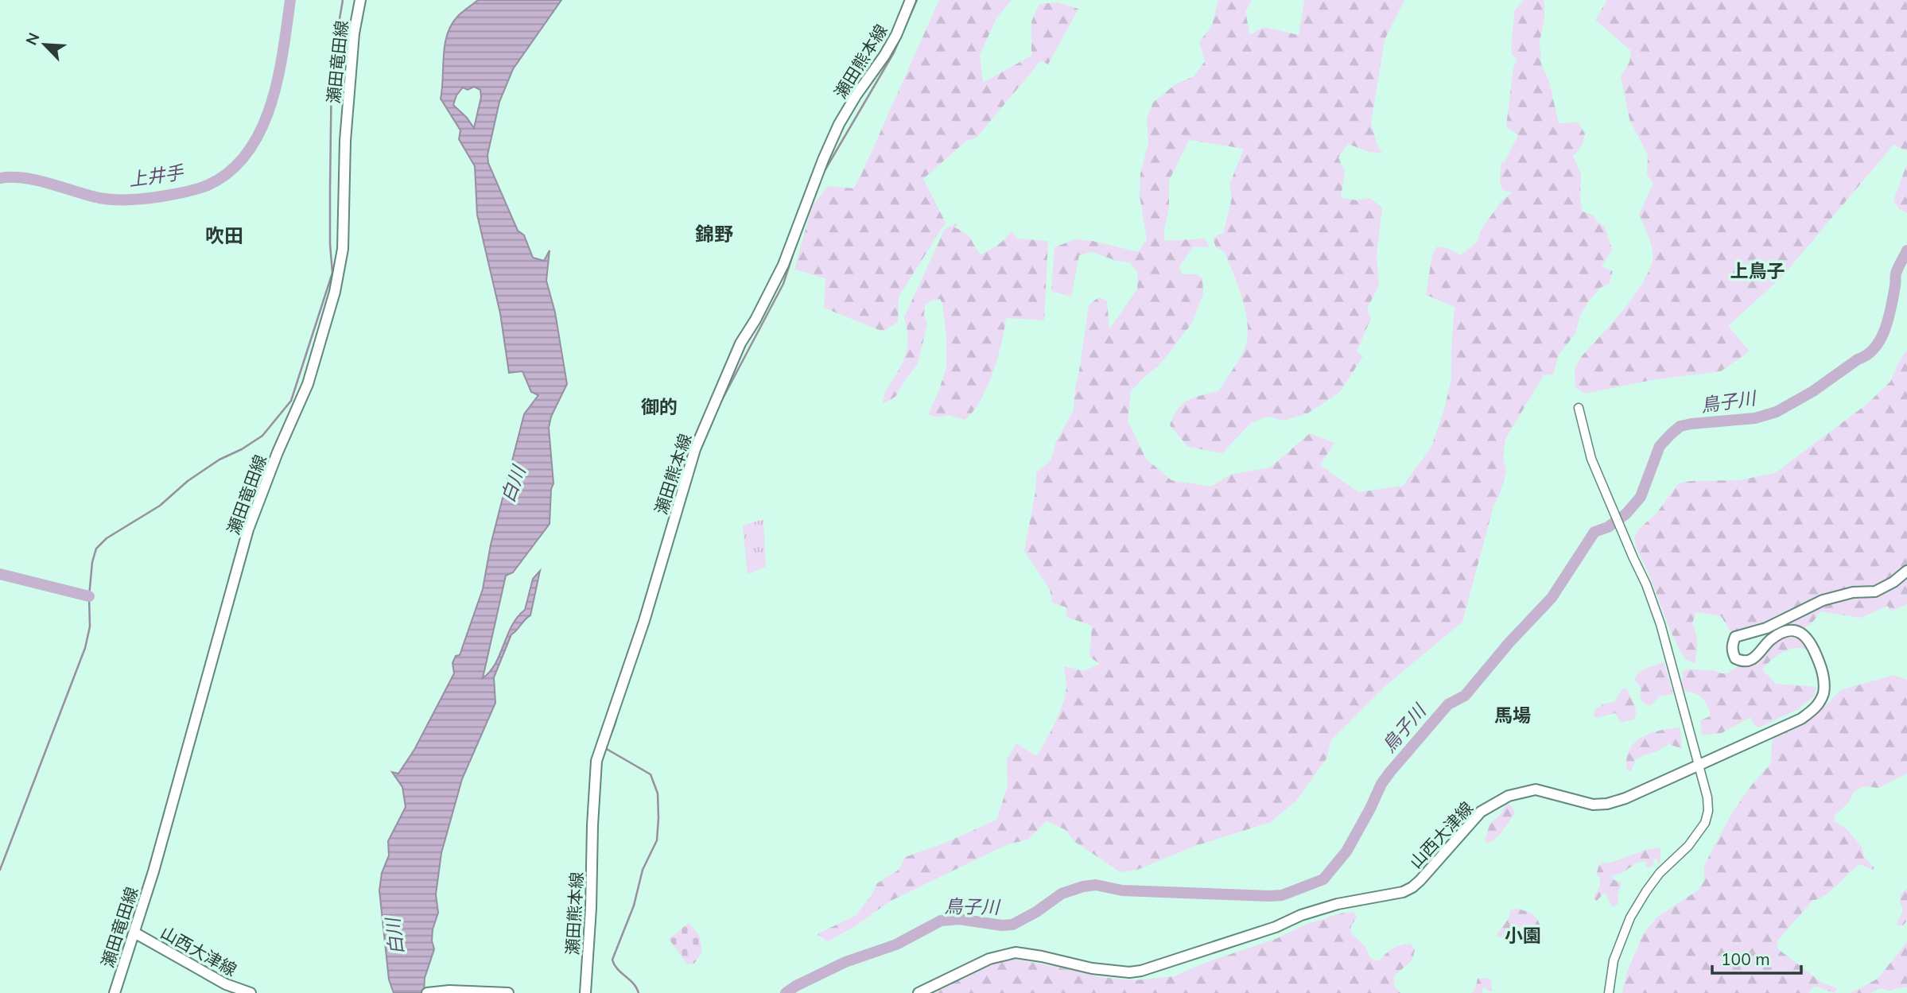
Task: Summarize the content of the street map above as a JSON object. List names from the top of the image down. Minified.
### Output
{"streets":{"main road":["瀬田熊本線","瀬田竜田線","山西大津線"]},"crossings":[["瀬田竜田線","山西大津線"]],"districts":["錦野","吹田","上鳥子","御的","馬場","小園"],"water":["上井手","鳥子川","白川"],"scale_bar":"100 m","north":"top left"}
